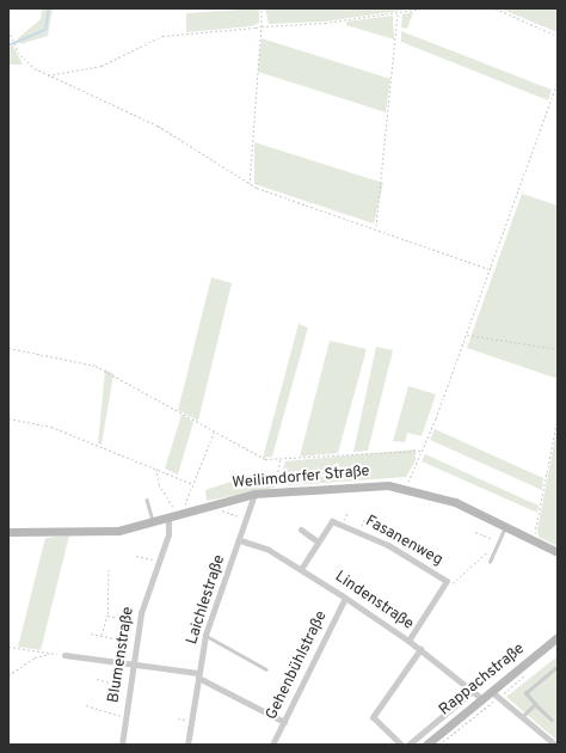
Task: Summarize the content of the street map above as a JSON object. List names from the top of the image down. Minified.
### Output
{"streets":{"main road":["Weilimdorfer Straße","Rappachstraße"],"street":["Fasanenweg","Laichlestraße","Lindenstraße","Blumenstraße","Gehenbühlstraße"]},"crossings":[["Weilimdorfer Straße","Laichlestraße"],["Weilimdorfer Straße","Blumenstraße"],["Fasanenweg","Lindenstraße"],["Laichlestraße","Lindenstraße"],["Lindenstraße","Gehenbühlstraße"],["Lindenstraße","Rappachstraße"]]}
